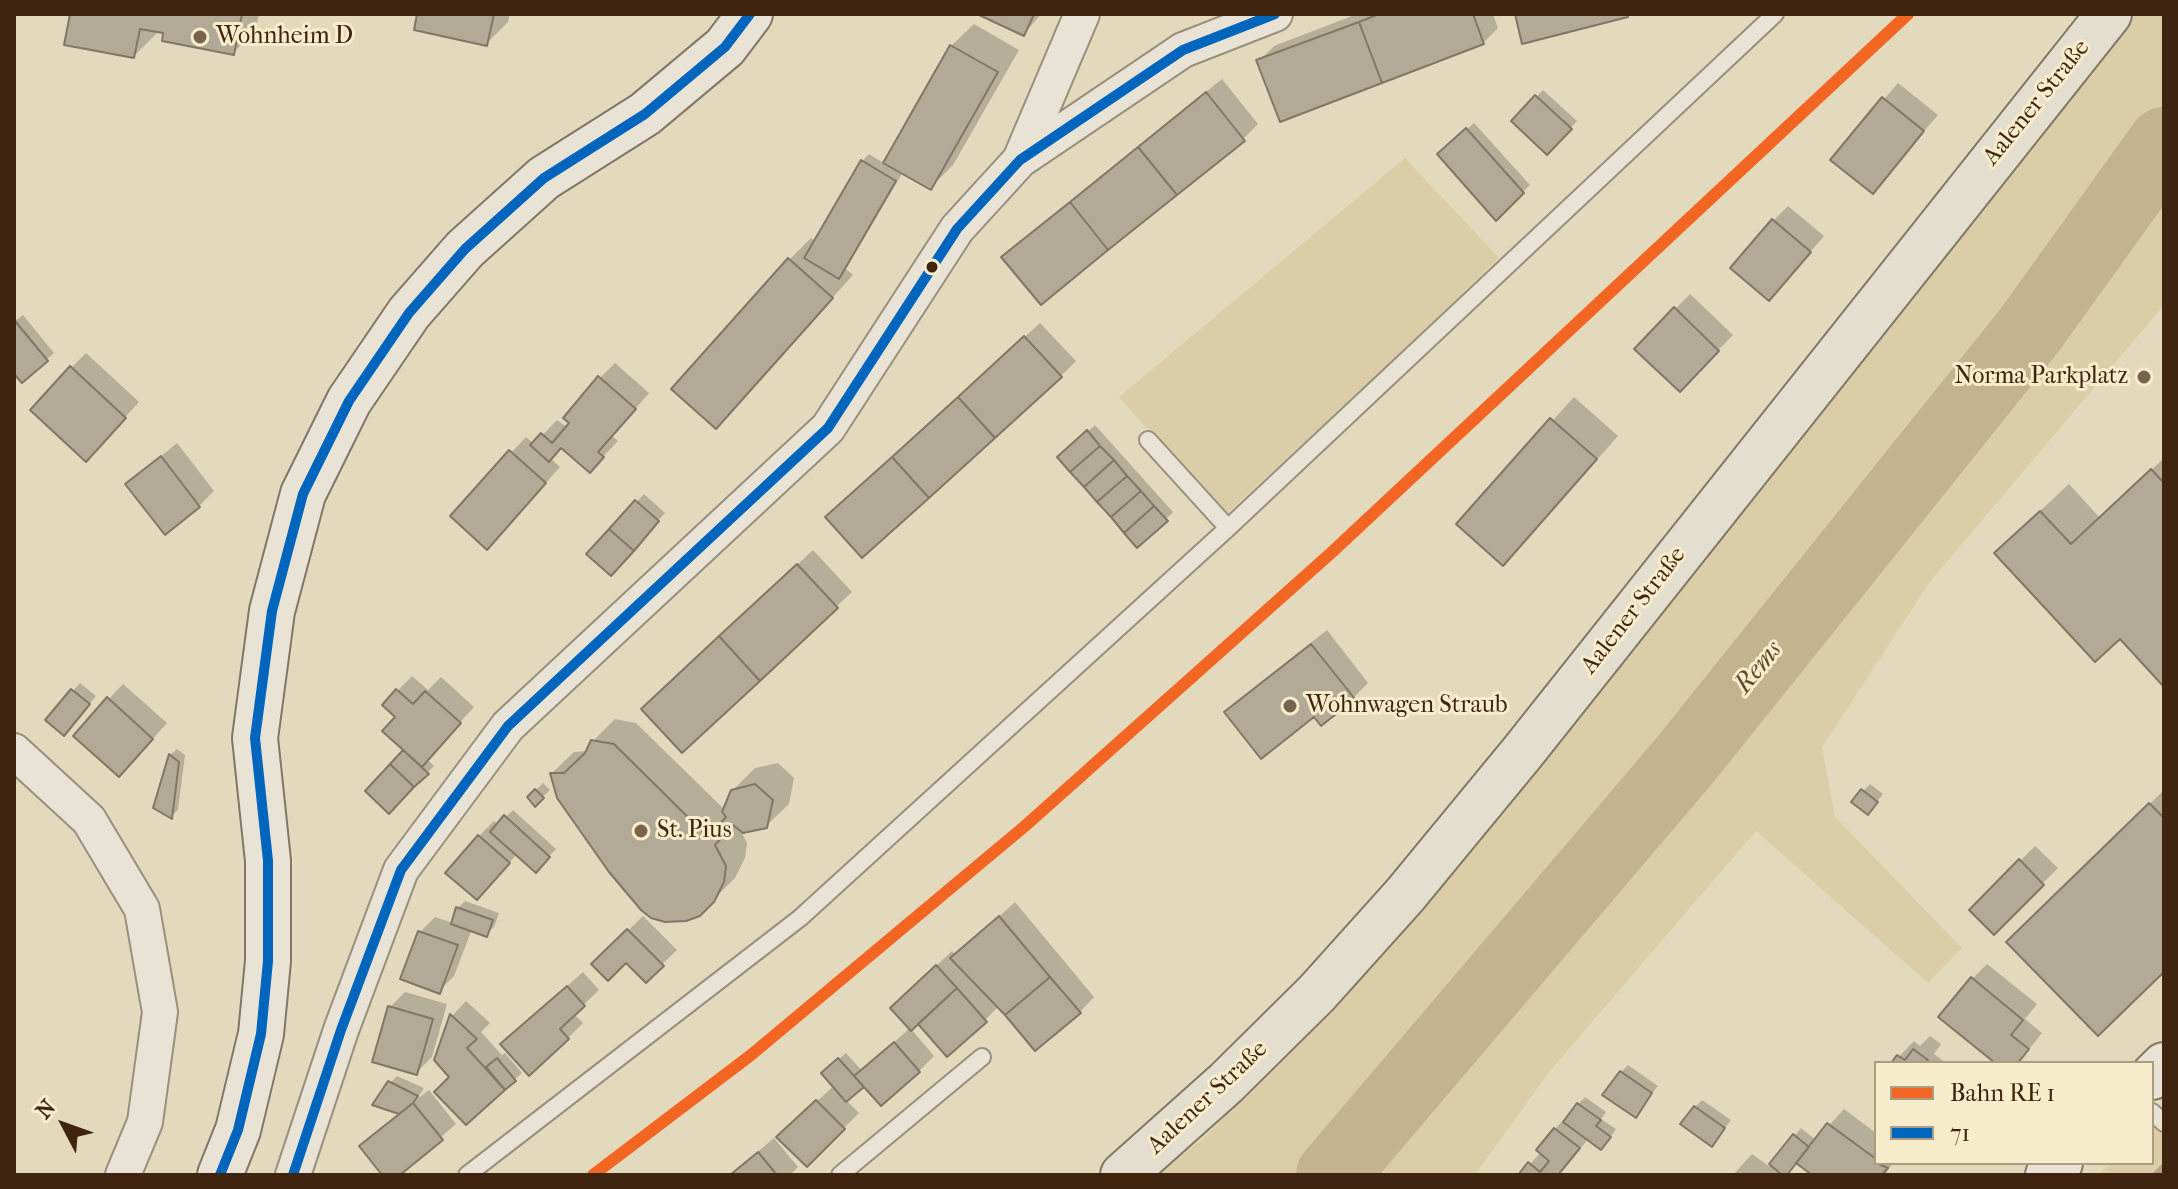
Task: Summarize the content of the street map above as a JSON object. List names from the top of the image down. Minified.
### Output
{"streets":{"main road":["Aalener Straße"]},"water":["Rems"],"places":["Wohnheim D","Norma Parkplatz","Wohnwagen Straub","St. Pius"],"lines":["transit line 71"],"legend":["Bahn RE 1","71"],"north":"top left"}
